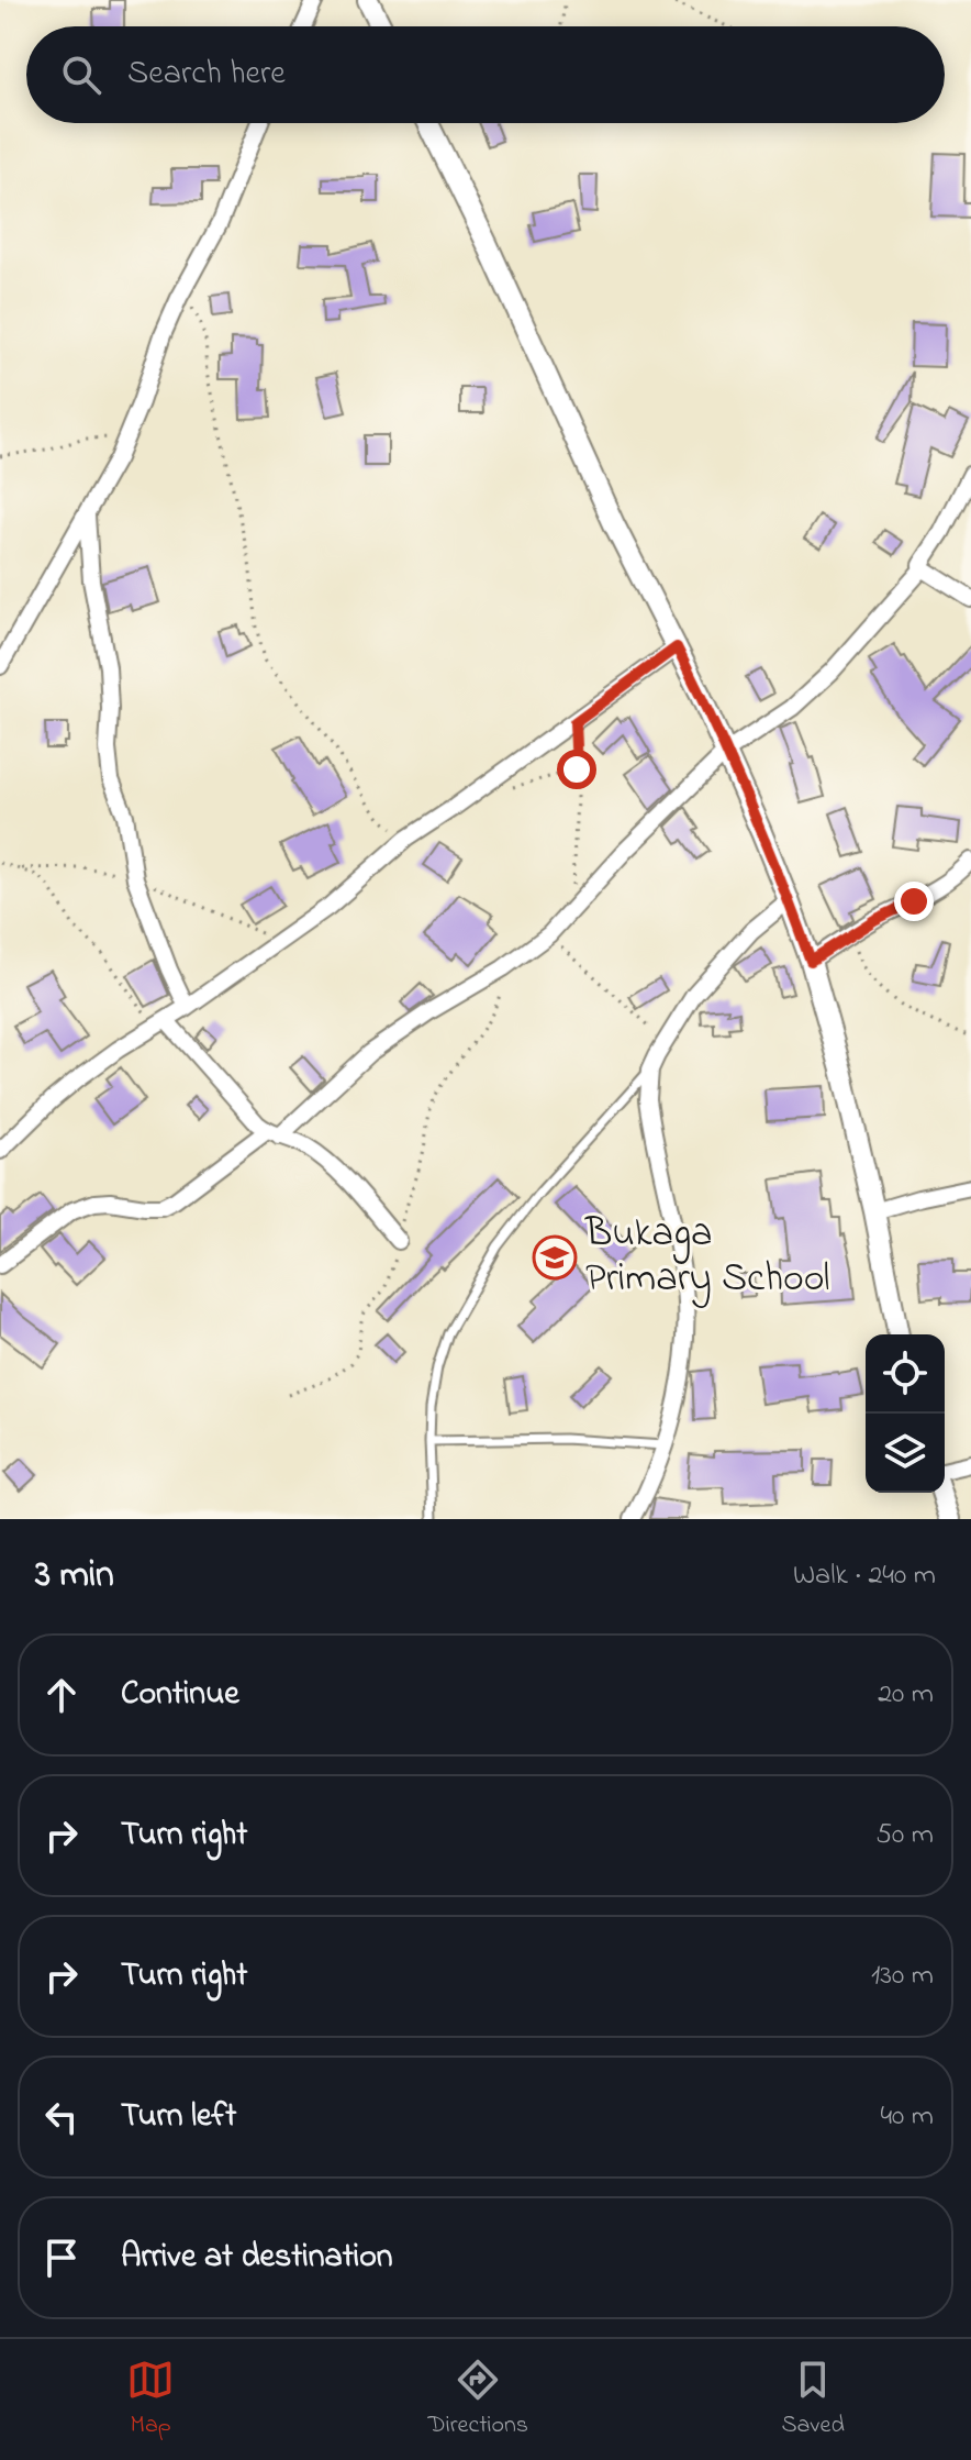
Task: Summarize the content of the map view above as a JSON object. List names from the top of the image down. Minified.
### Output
{"places":{"school or university":["Bukaga Primary School"]},"page":{"search":"Search here","heading":["3 min","Walk · 240 m"],"list":[["Continue","20 m"],["Turn right","50 m"],["Turn right","130 m"],["Turn left","40 m"],"Arrive at destination"],"nav":["Map","Directions","Saved"]}}
